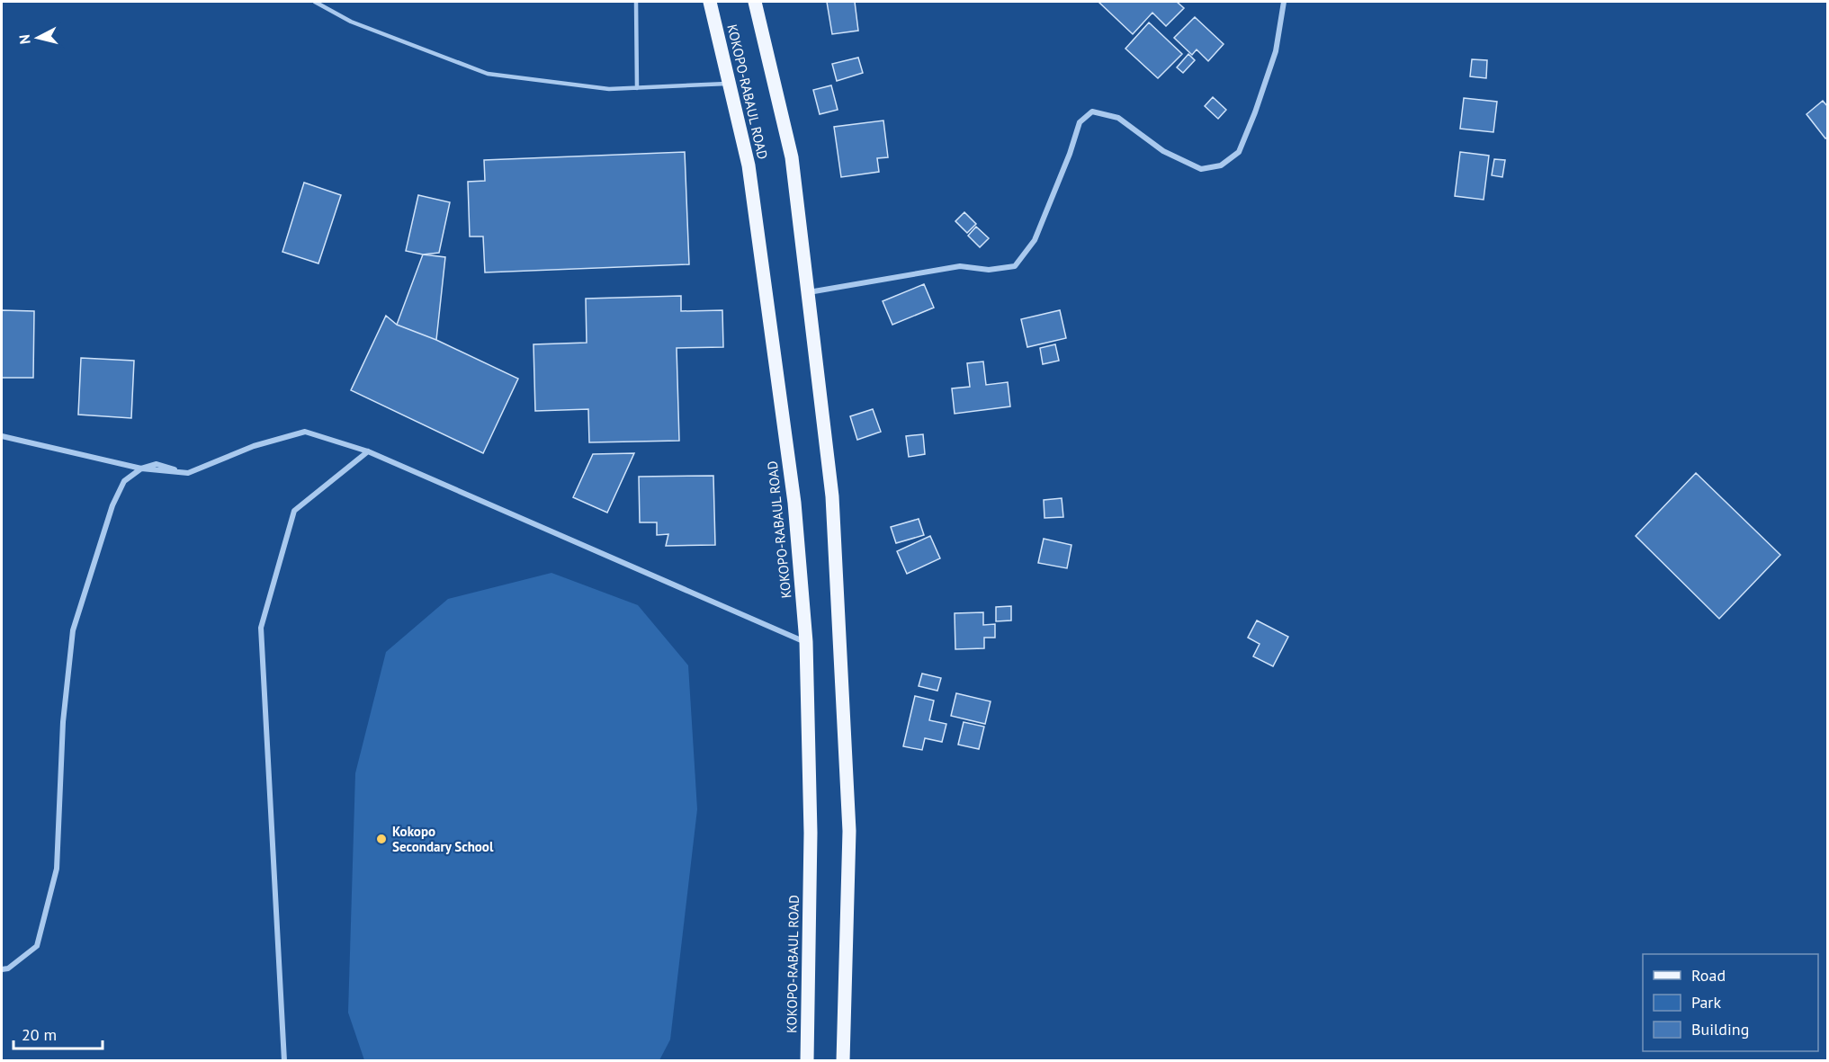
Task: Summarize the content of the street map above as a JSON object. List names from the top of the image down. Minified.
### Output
{"streets":{"main road":["KOKOPO-RABAUL ROAD"]},"places":["Kokopo Secondary School"],"legend":["Road","Park","Building"],"scale_bar":"20 m","north":"left"}
